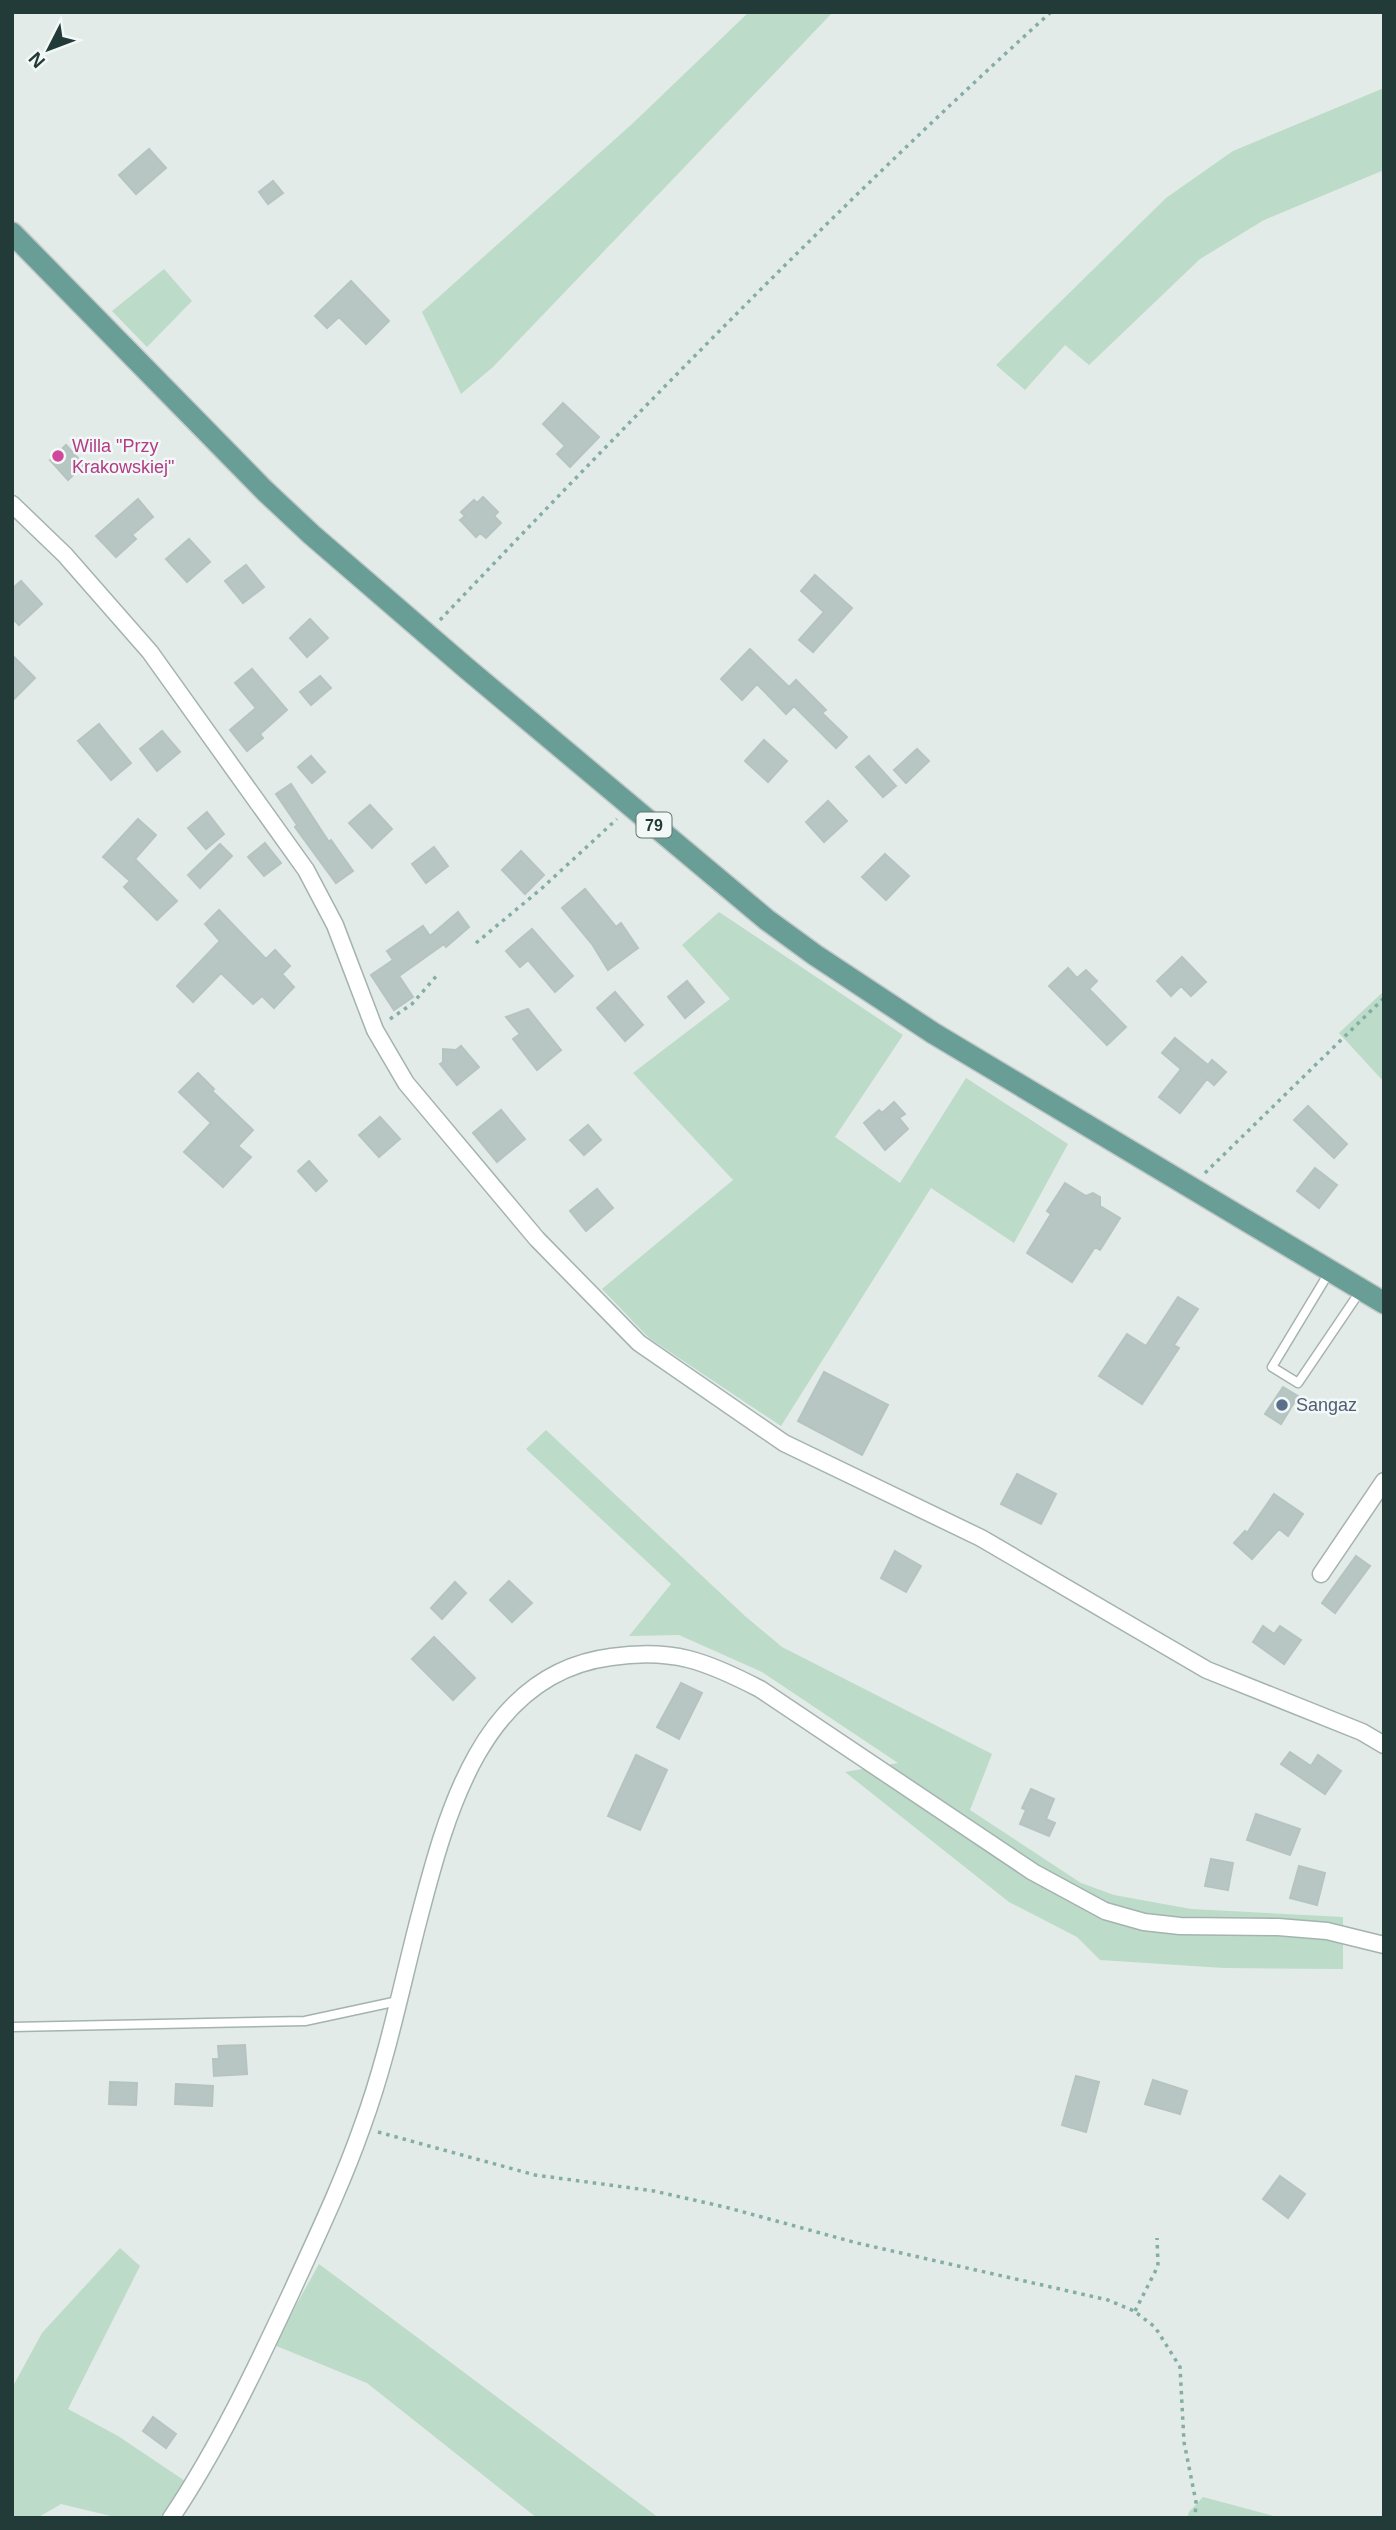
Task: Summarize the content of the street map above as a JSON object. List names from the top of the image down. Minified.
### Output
{"streets":{"main road":["79"]},"places":["Willa \"Przy Krakowskiej\"","Sangaz"],"north":"bottom left"}
